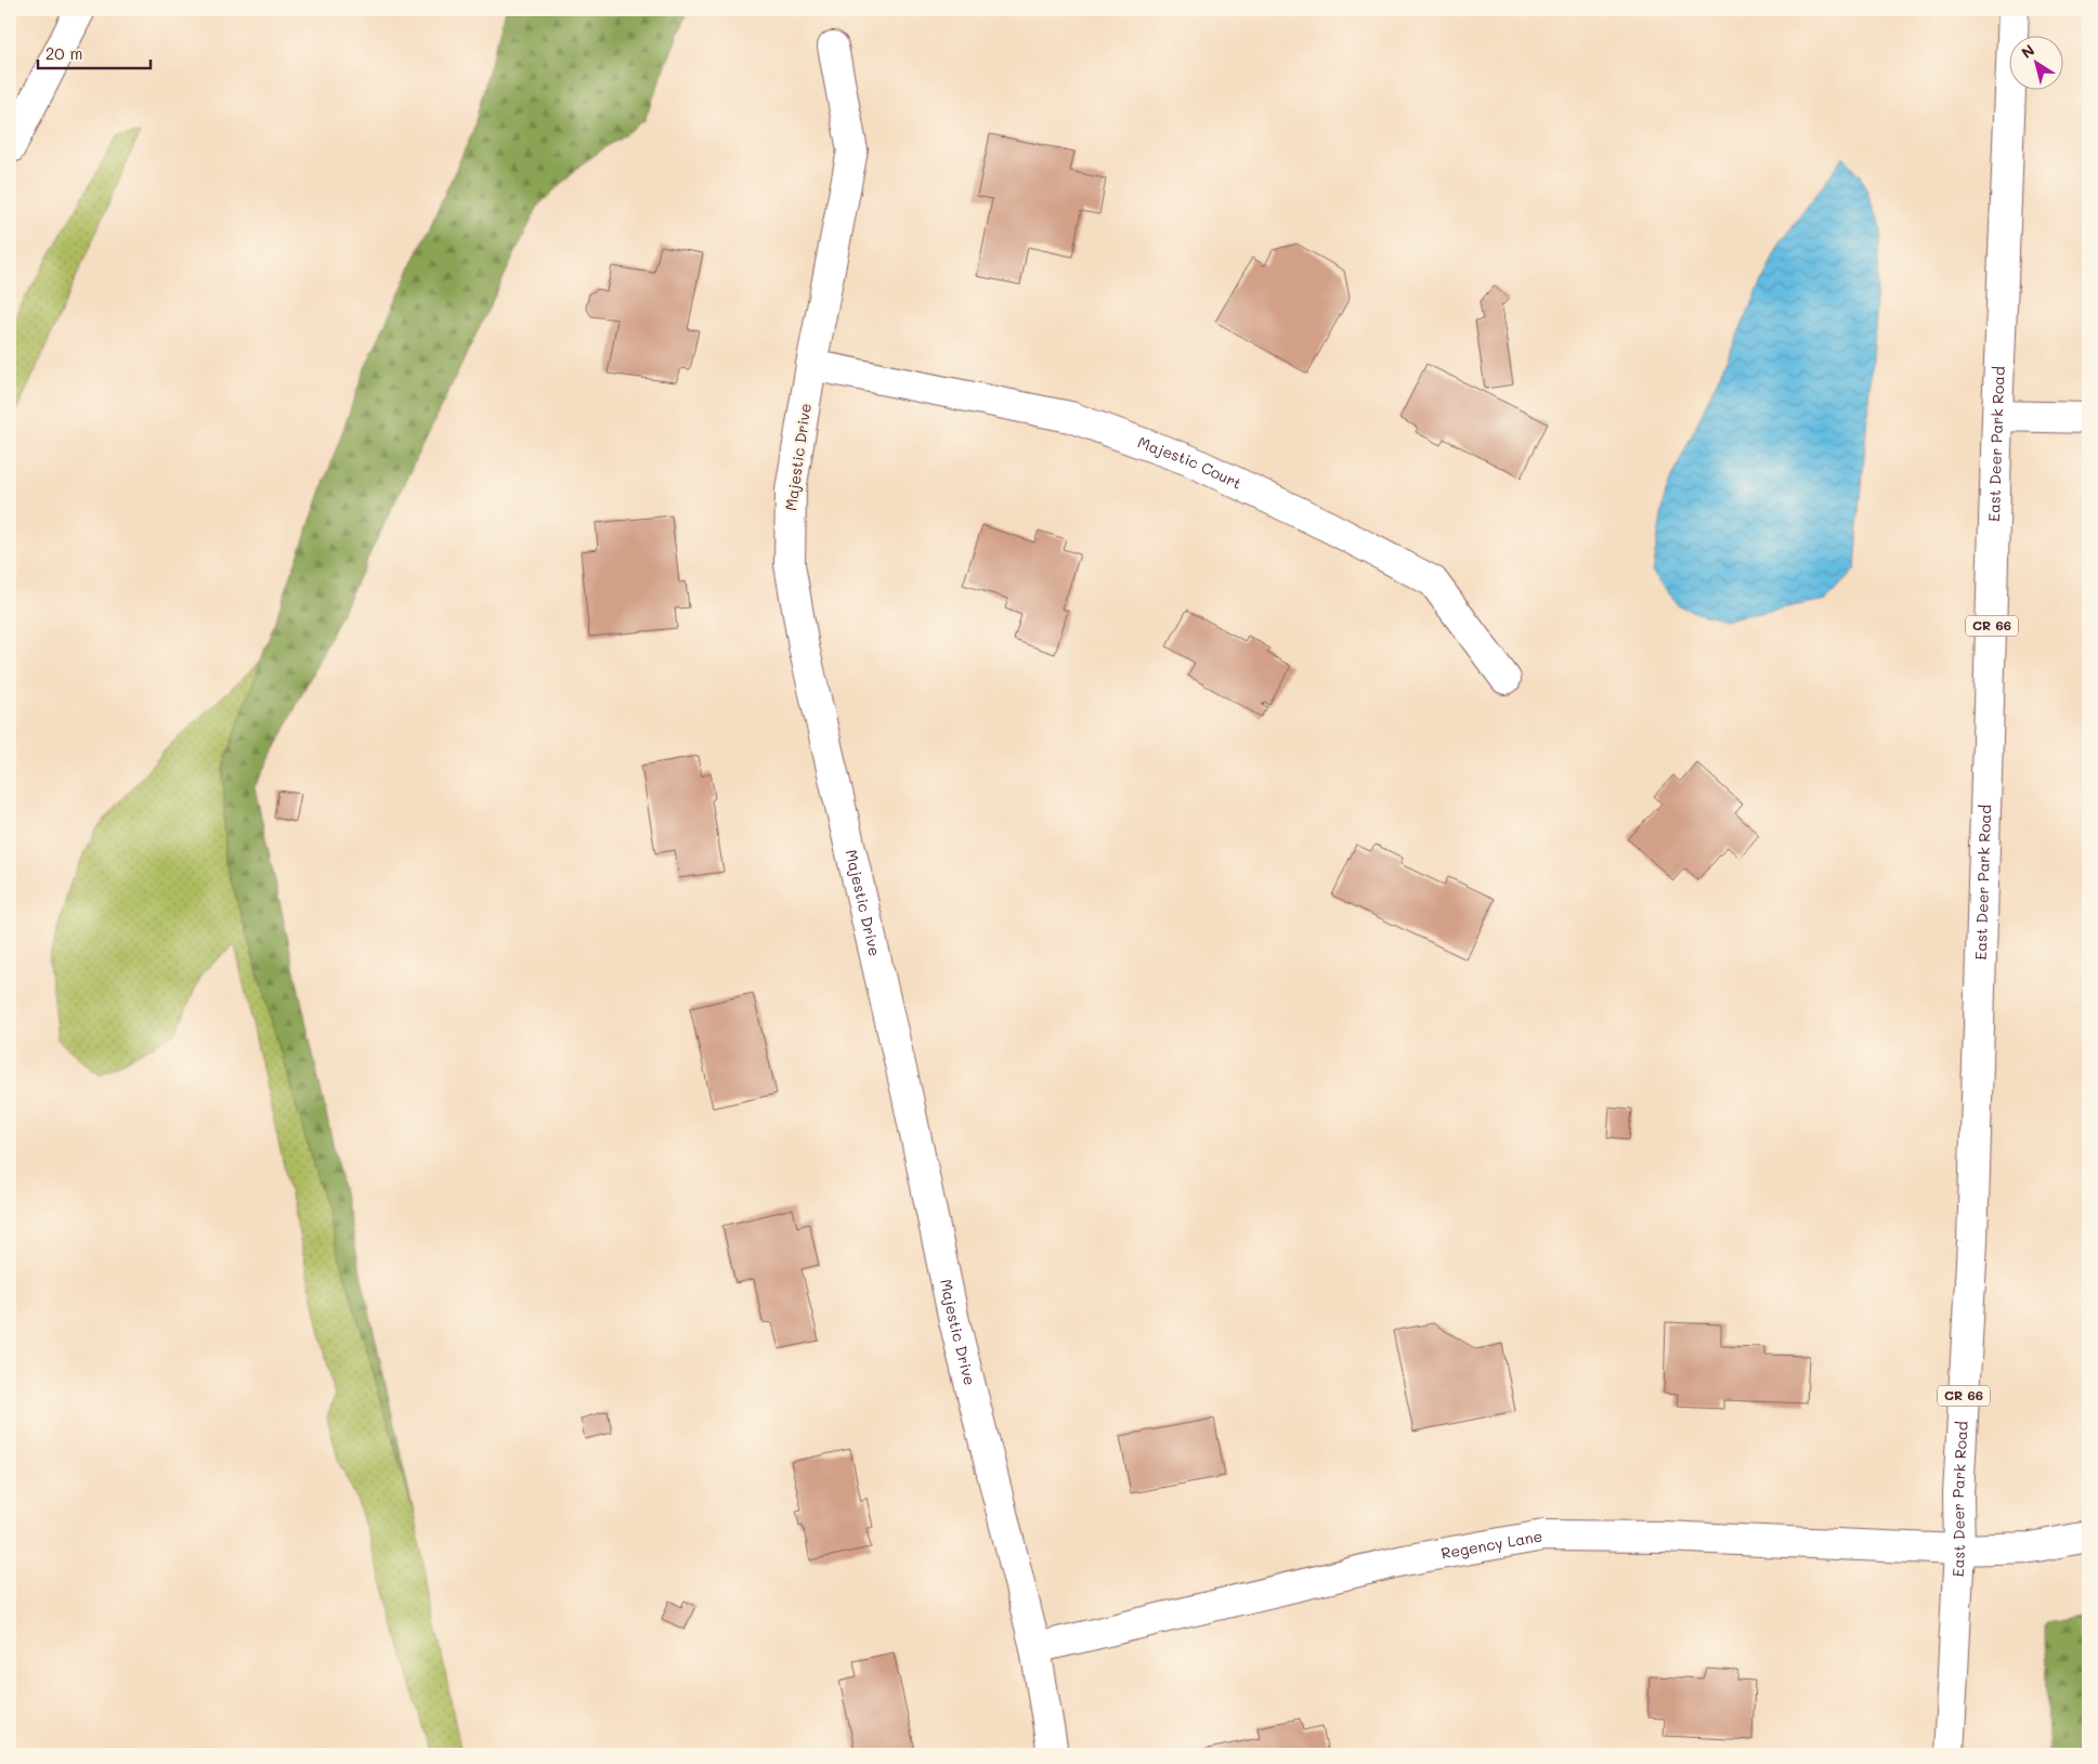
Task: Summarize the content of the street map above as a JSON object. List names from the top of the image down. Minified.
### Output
{"streets":{"street":["East Deer Park Road","Majestic Drive","Majestic Court","CR 66","Regency Lane"]},"crossings":[["East Deer Park Road","Regency Lane"],["Majestic Drive","Majestic Court"],["Majestic Drive","Regency Lane"]],"scale_bar":"20 m","north":"top left"}
